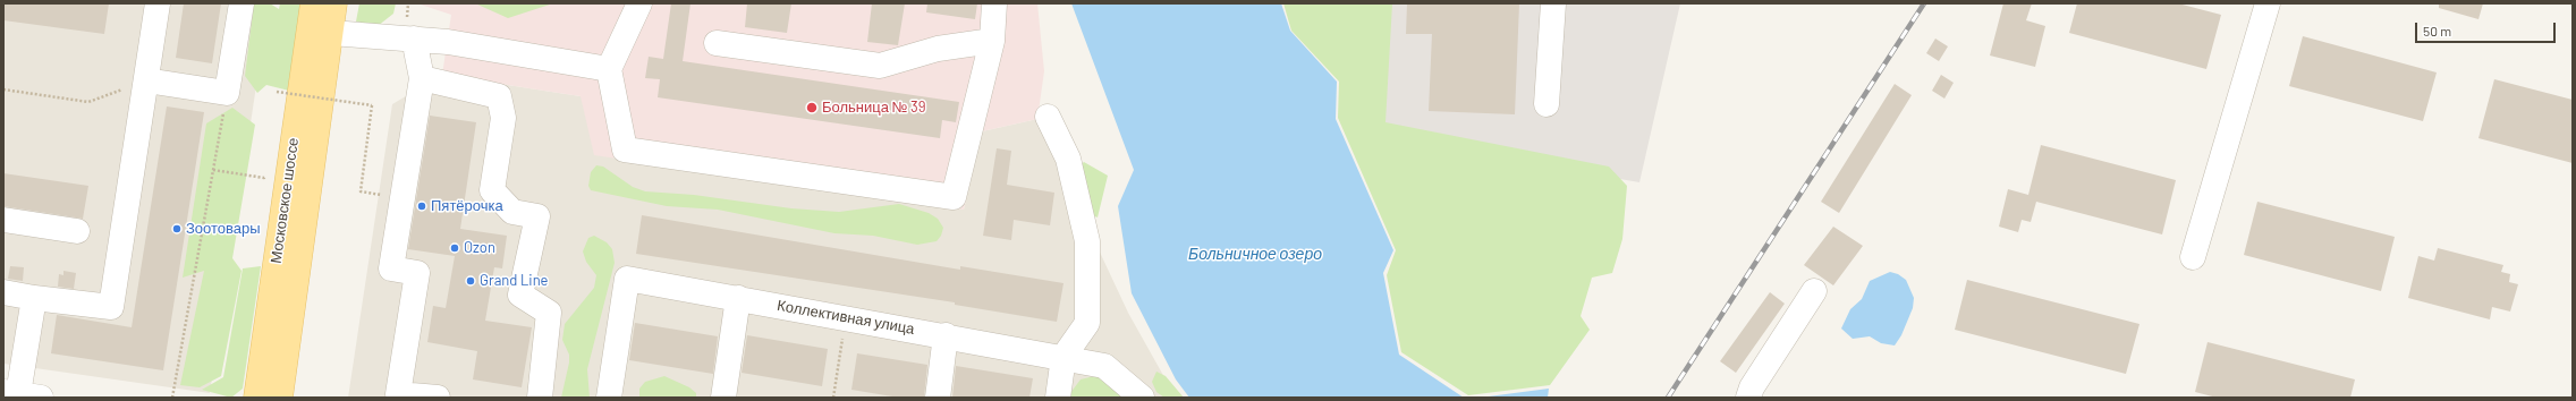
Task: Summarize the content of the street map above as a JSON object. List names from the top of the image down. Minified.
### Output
{"streets":{"main road":["Московское шоссе"],"street":["Коллективная улица"]},"water":["Больничное озеро"],"places":["Больница № 39","Пятёрочка","Зоотовары","Ozon","Grand Line"],"scale_bar":"50 m"}
